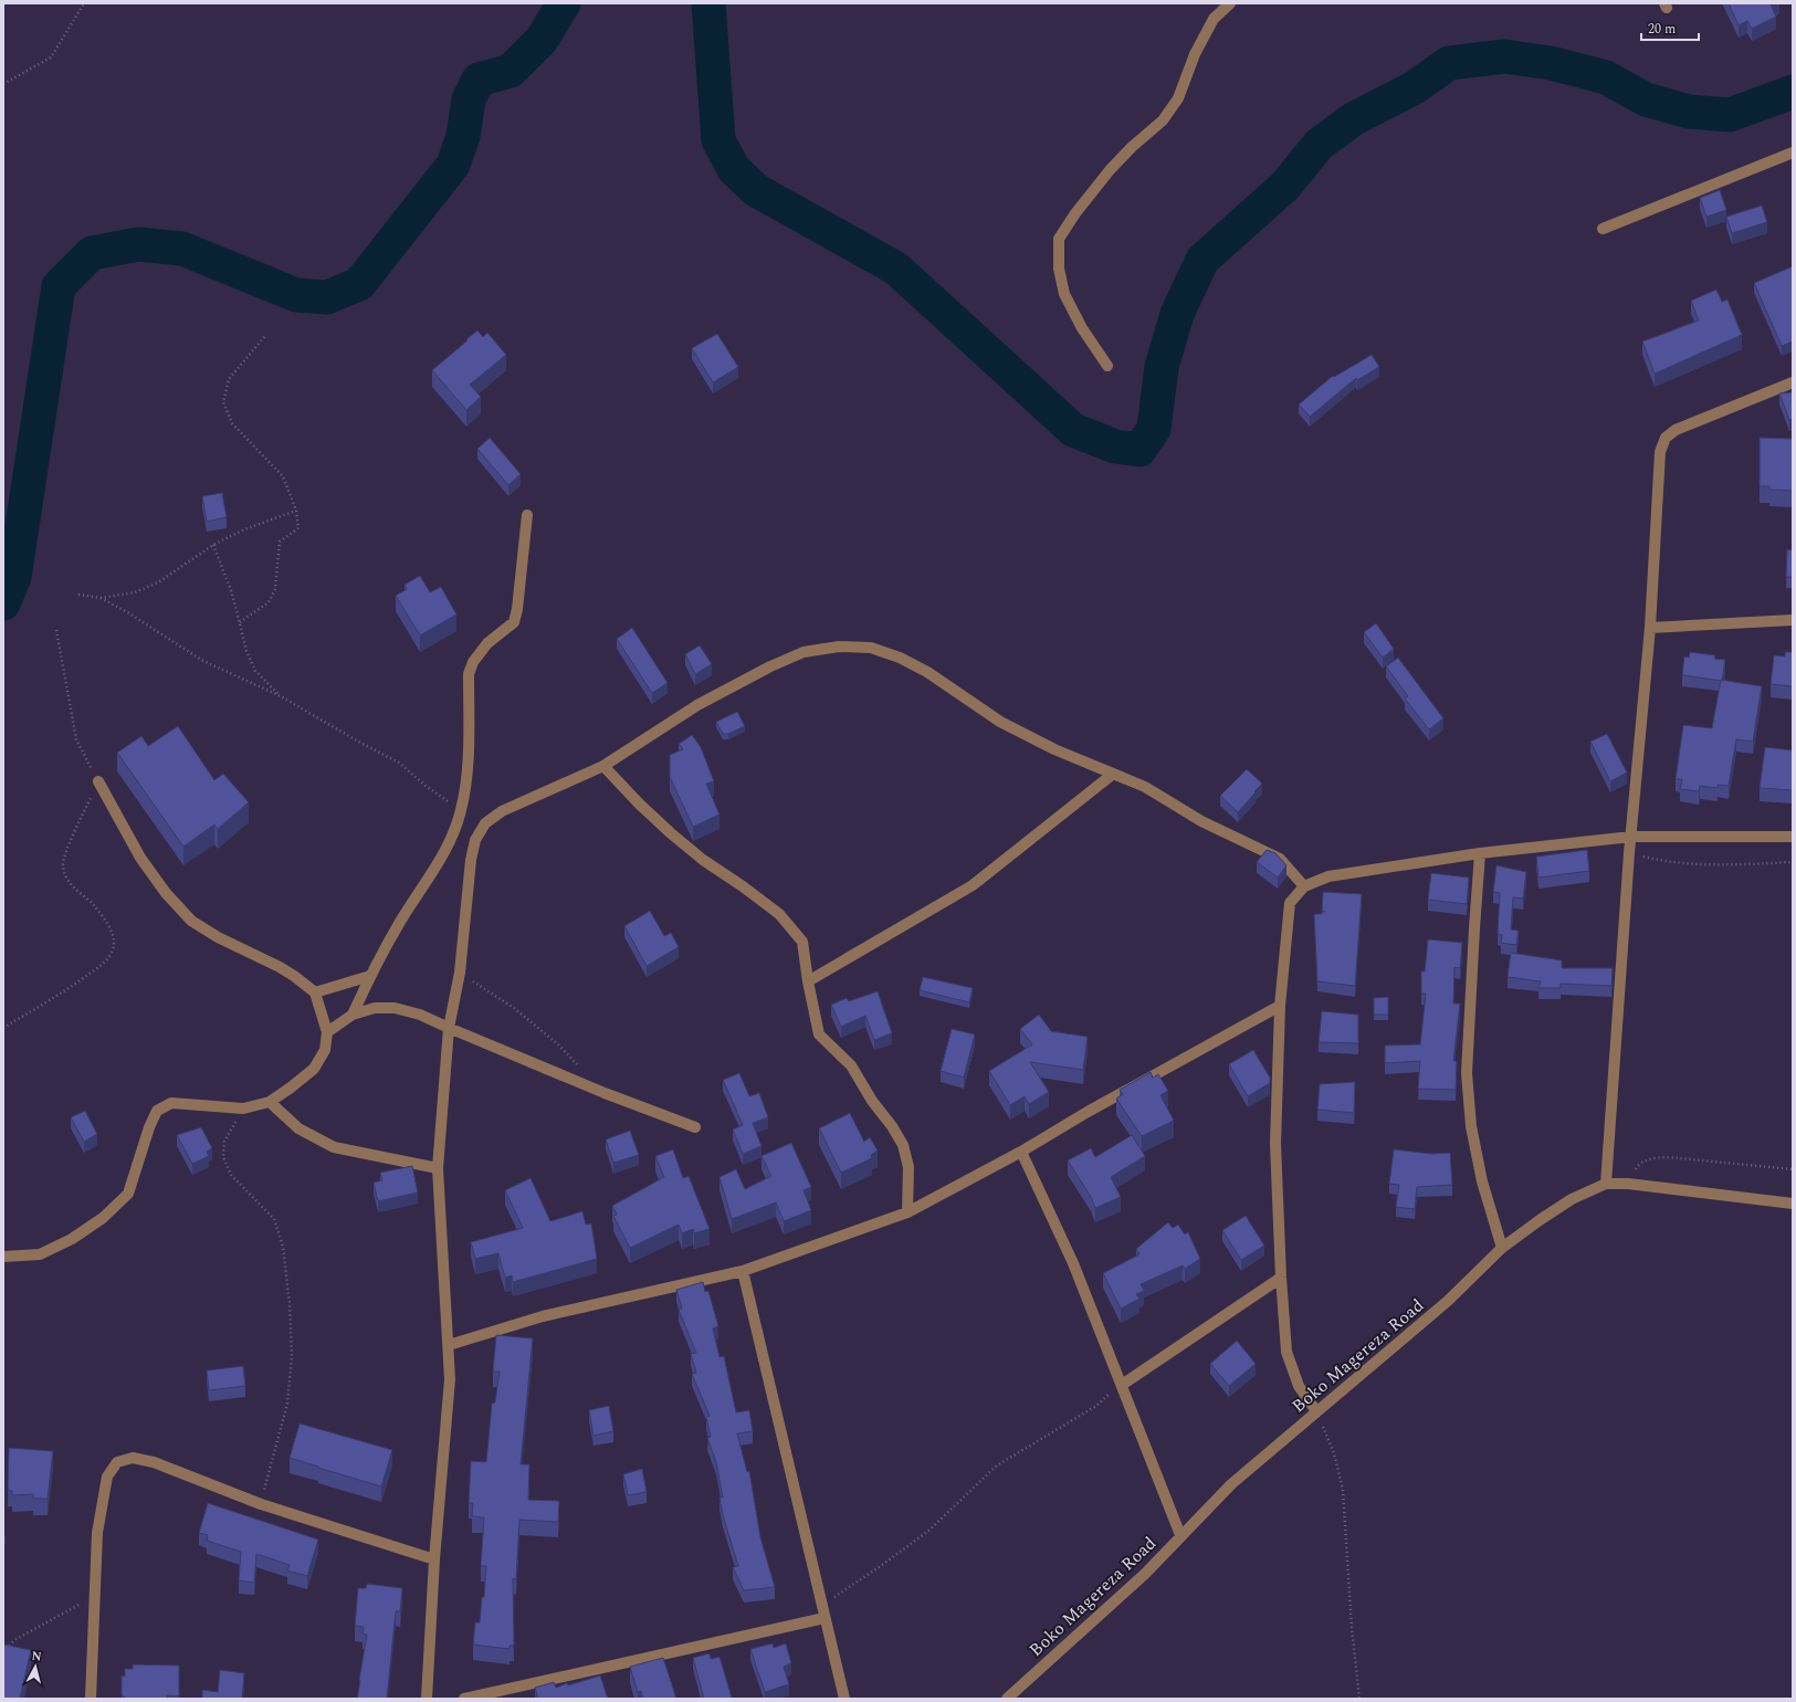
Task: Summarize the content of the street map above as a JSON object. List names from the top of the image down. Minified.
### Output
{"streets":{"street":["Boko Magereza Road"]},"scale_bar":"20 m","north":"top"}
